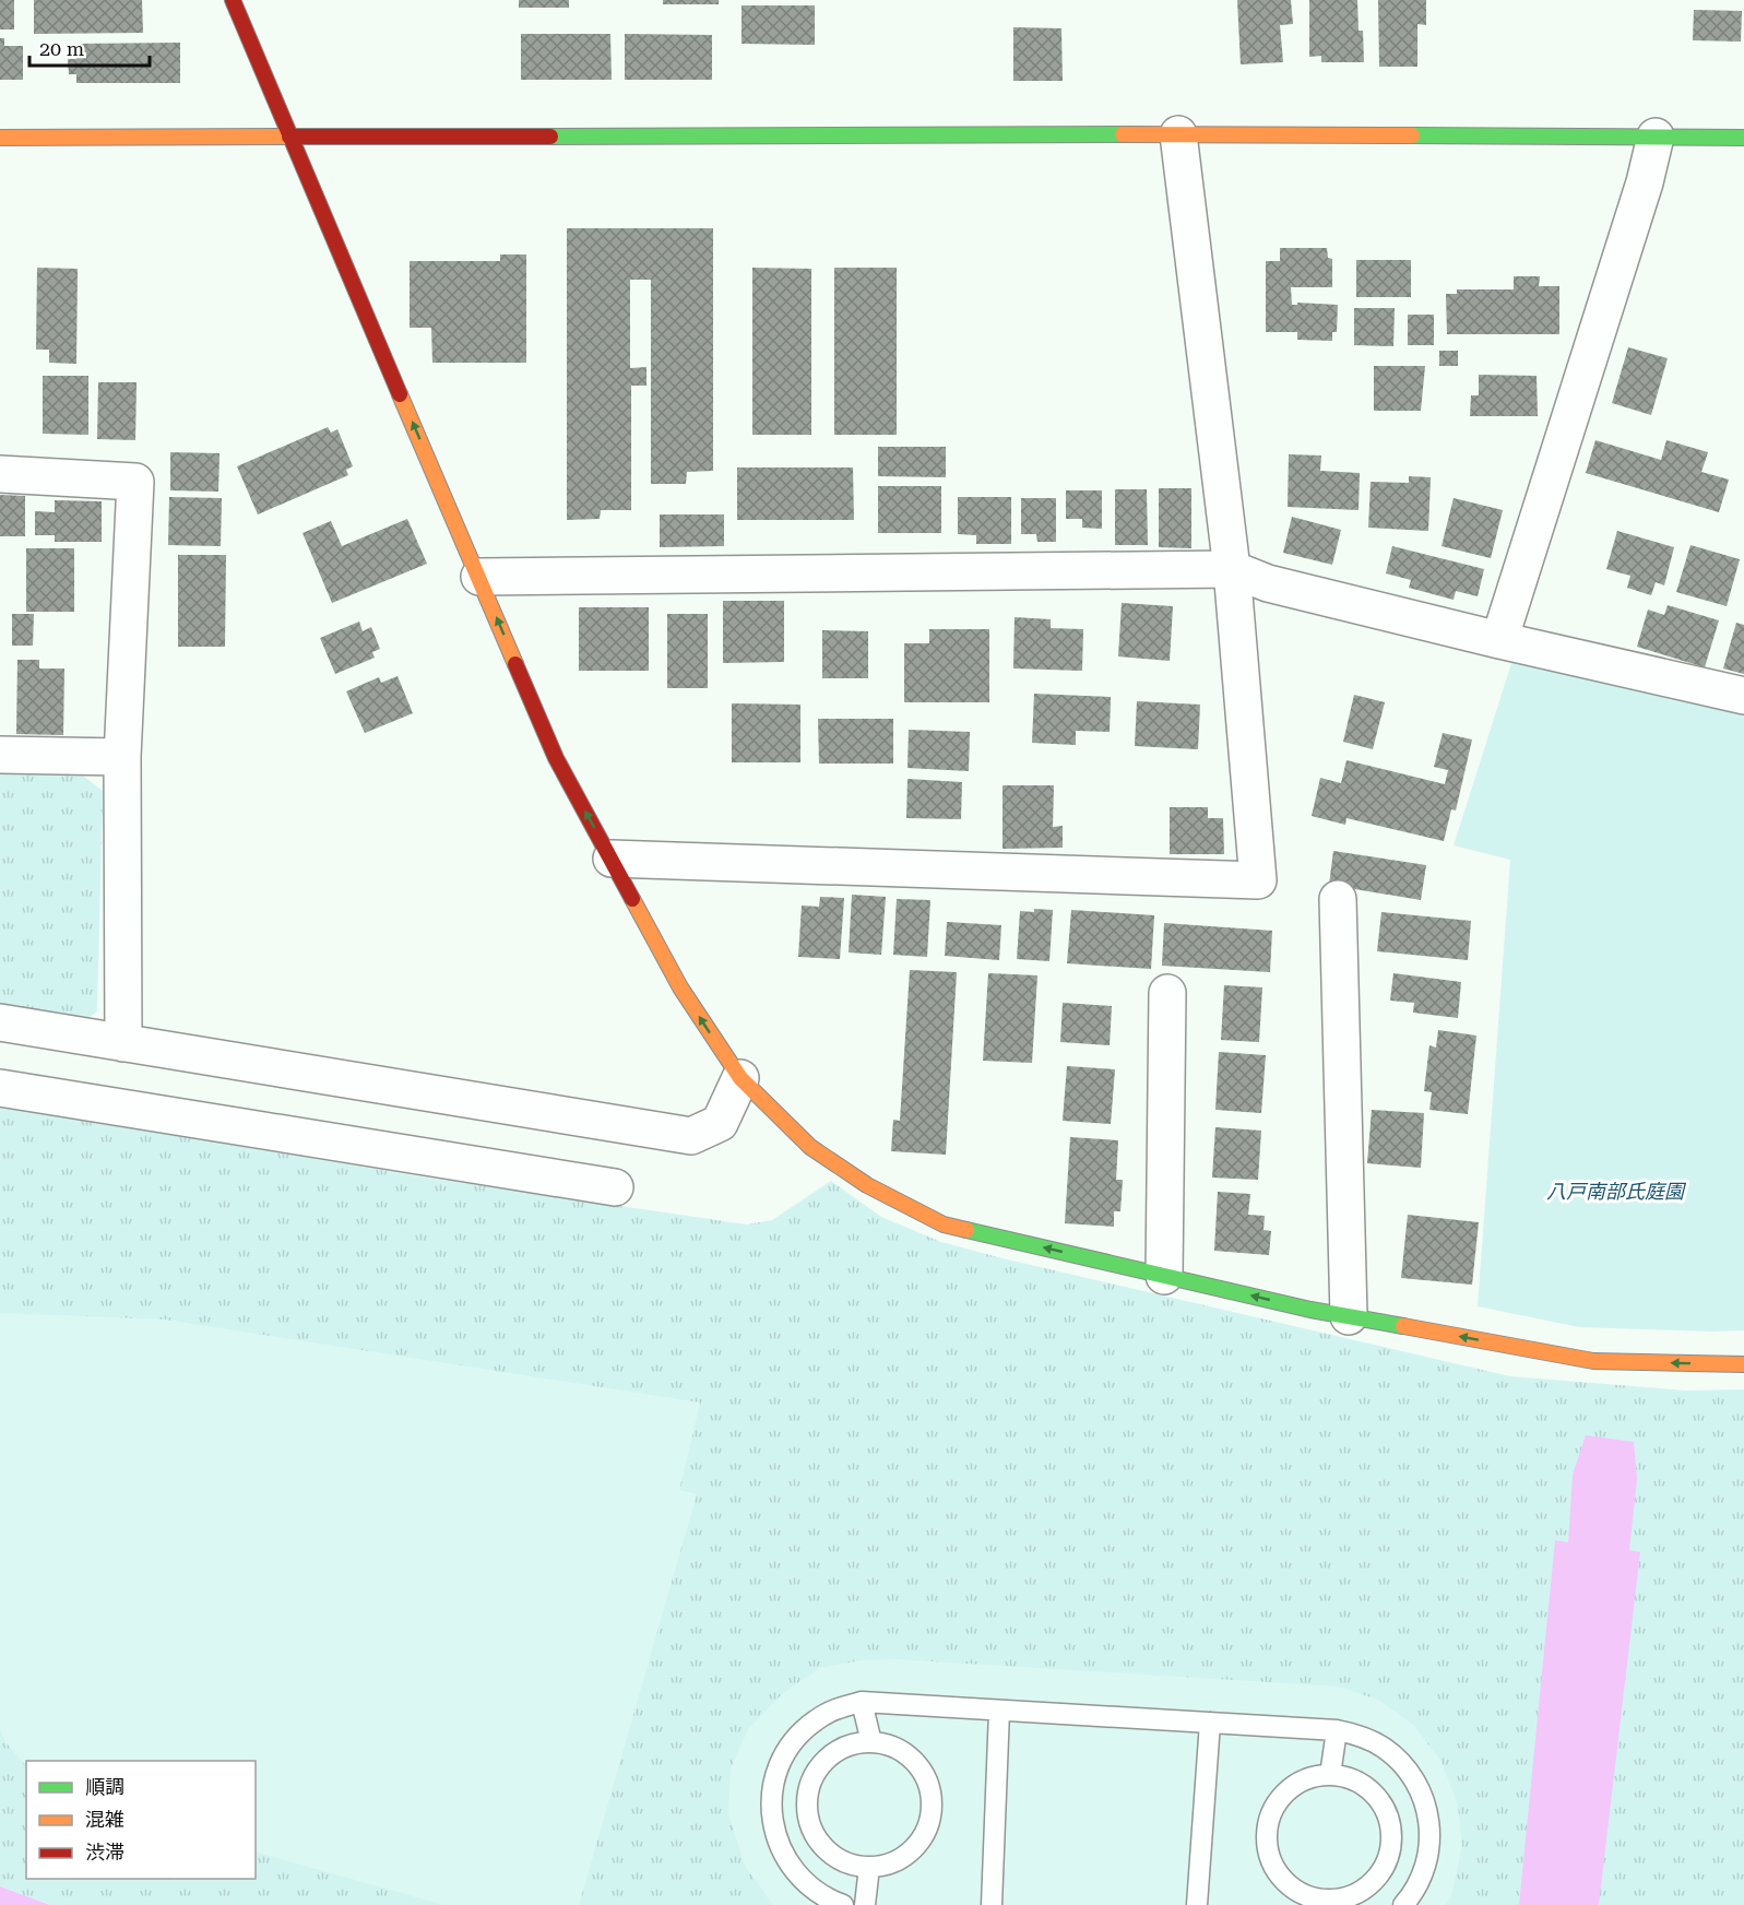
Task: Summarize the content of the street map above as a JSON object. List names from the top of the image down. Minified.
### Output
{"parks":["八戸南部氏庭園"],"legend":["順調","混雑","渋滞"],"scale_bar":"20 m"}
